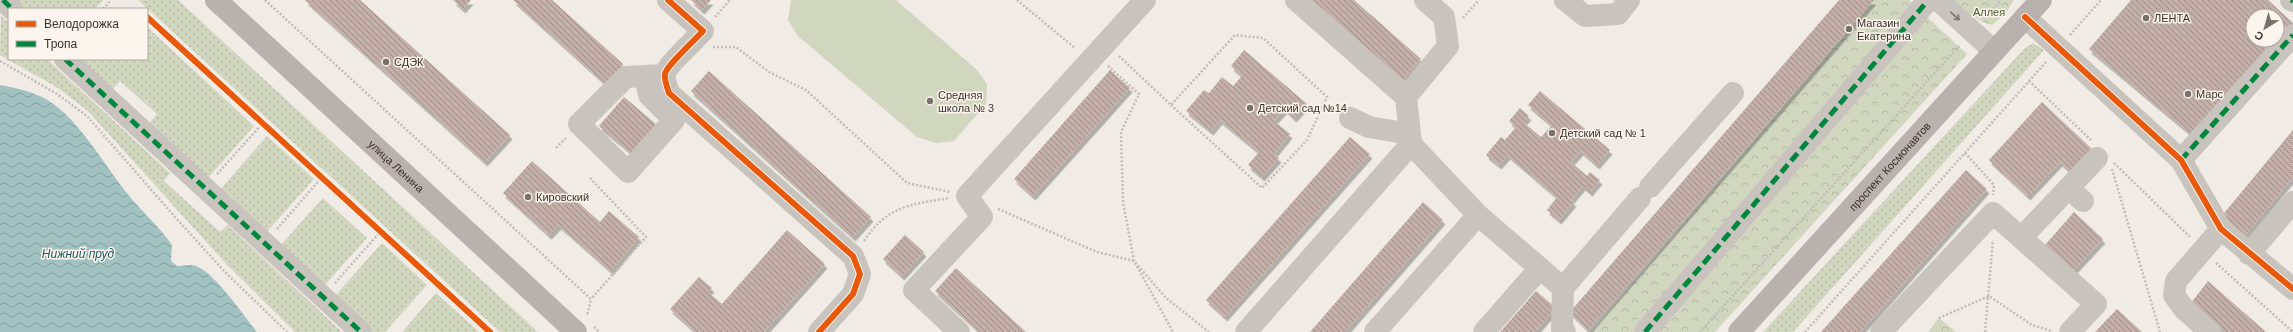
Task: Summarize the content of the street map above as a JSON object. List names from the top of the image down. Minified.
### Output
{"streets":{"main road":["улица Ленина","проспект Космонавтов"]},"water":["Нижний пруд"],"parks":["Аллея"],"places":["ЛЕНТА","Магазин Екатерина","СДЭК","Марс","Средняя школа № 3","Детский сад №14","Детский сад № 1","Кировский"],"legend":["Велодорожка","Тропа"],"north":"bottom left"}
